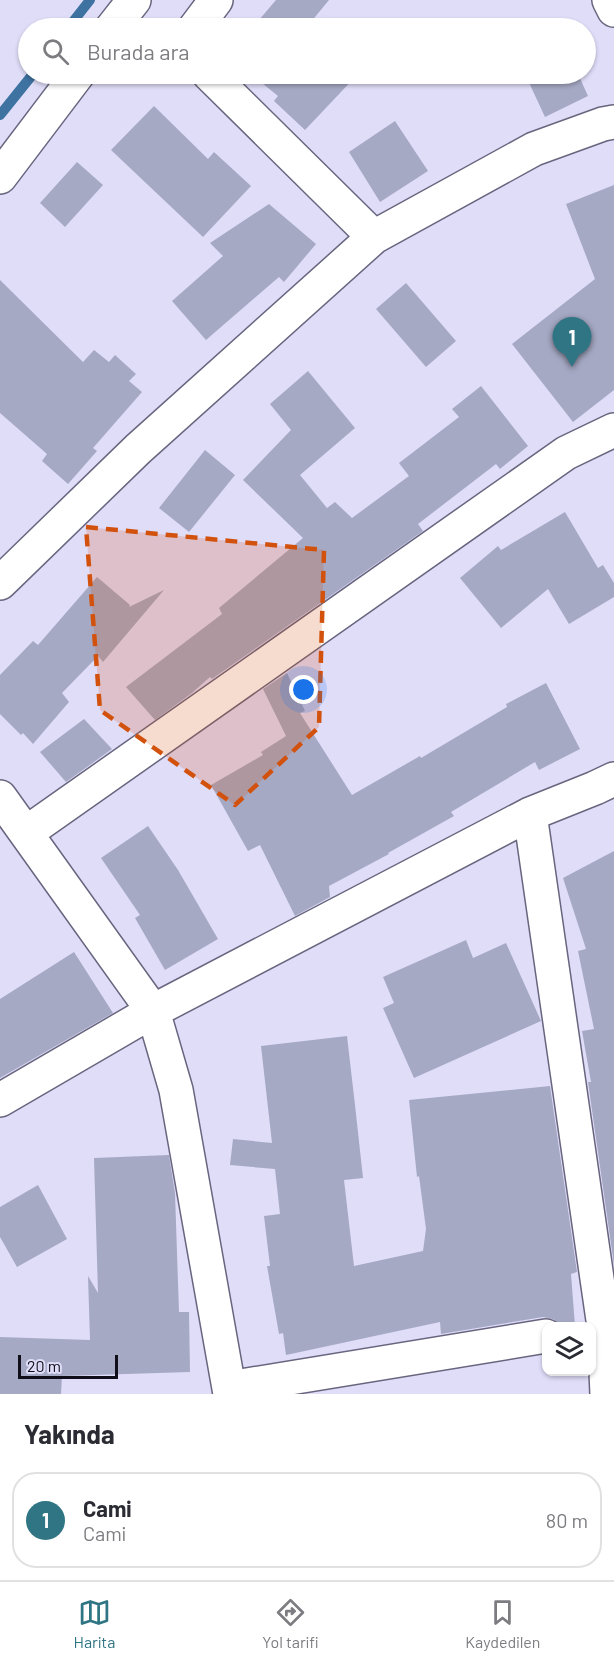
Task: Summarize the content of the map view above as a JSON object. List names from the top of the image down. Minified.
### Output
{"scale_bar":"20 m","page":{"search":"Burada ara","pins":"1","scale":"20 m","heading":"Yakında","list":[{"mark":"1","name":"Cami","note":"Cami","value":"80 m"}],"nav":["Harita","Yol tarifi","Kaydedilen"]}}
